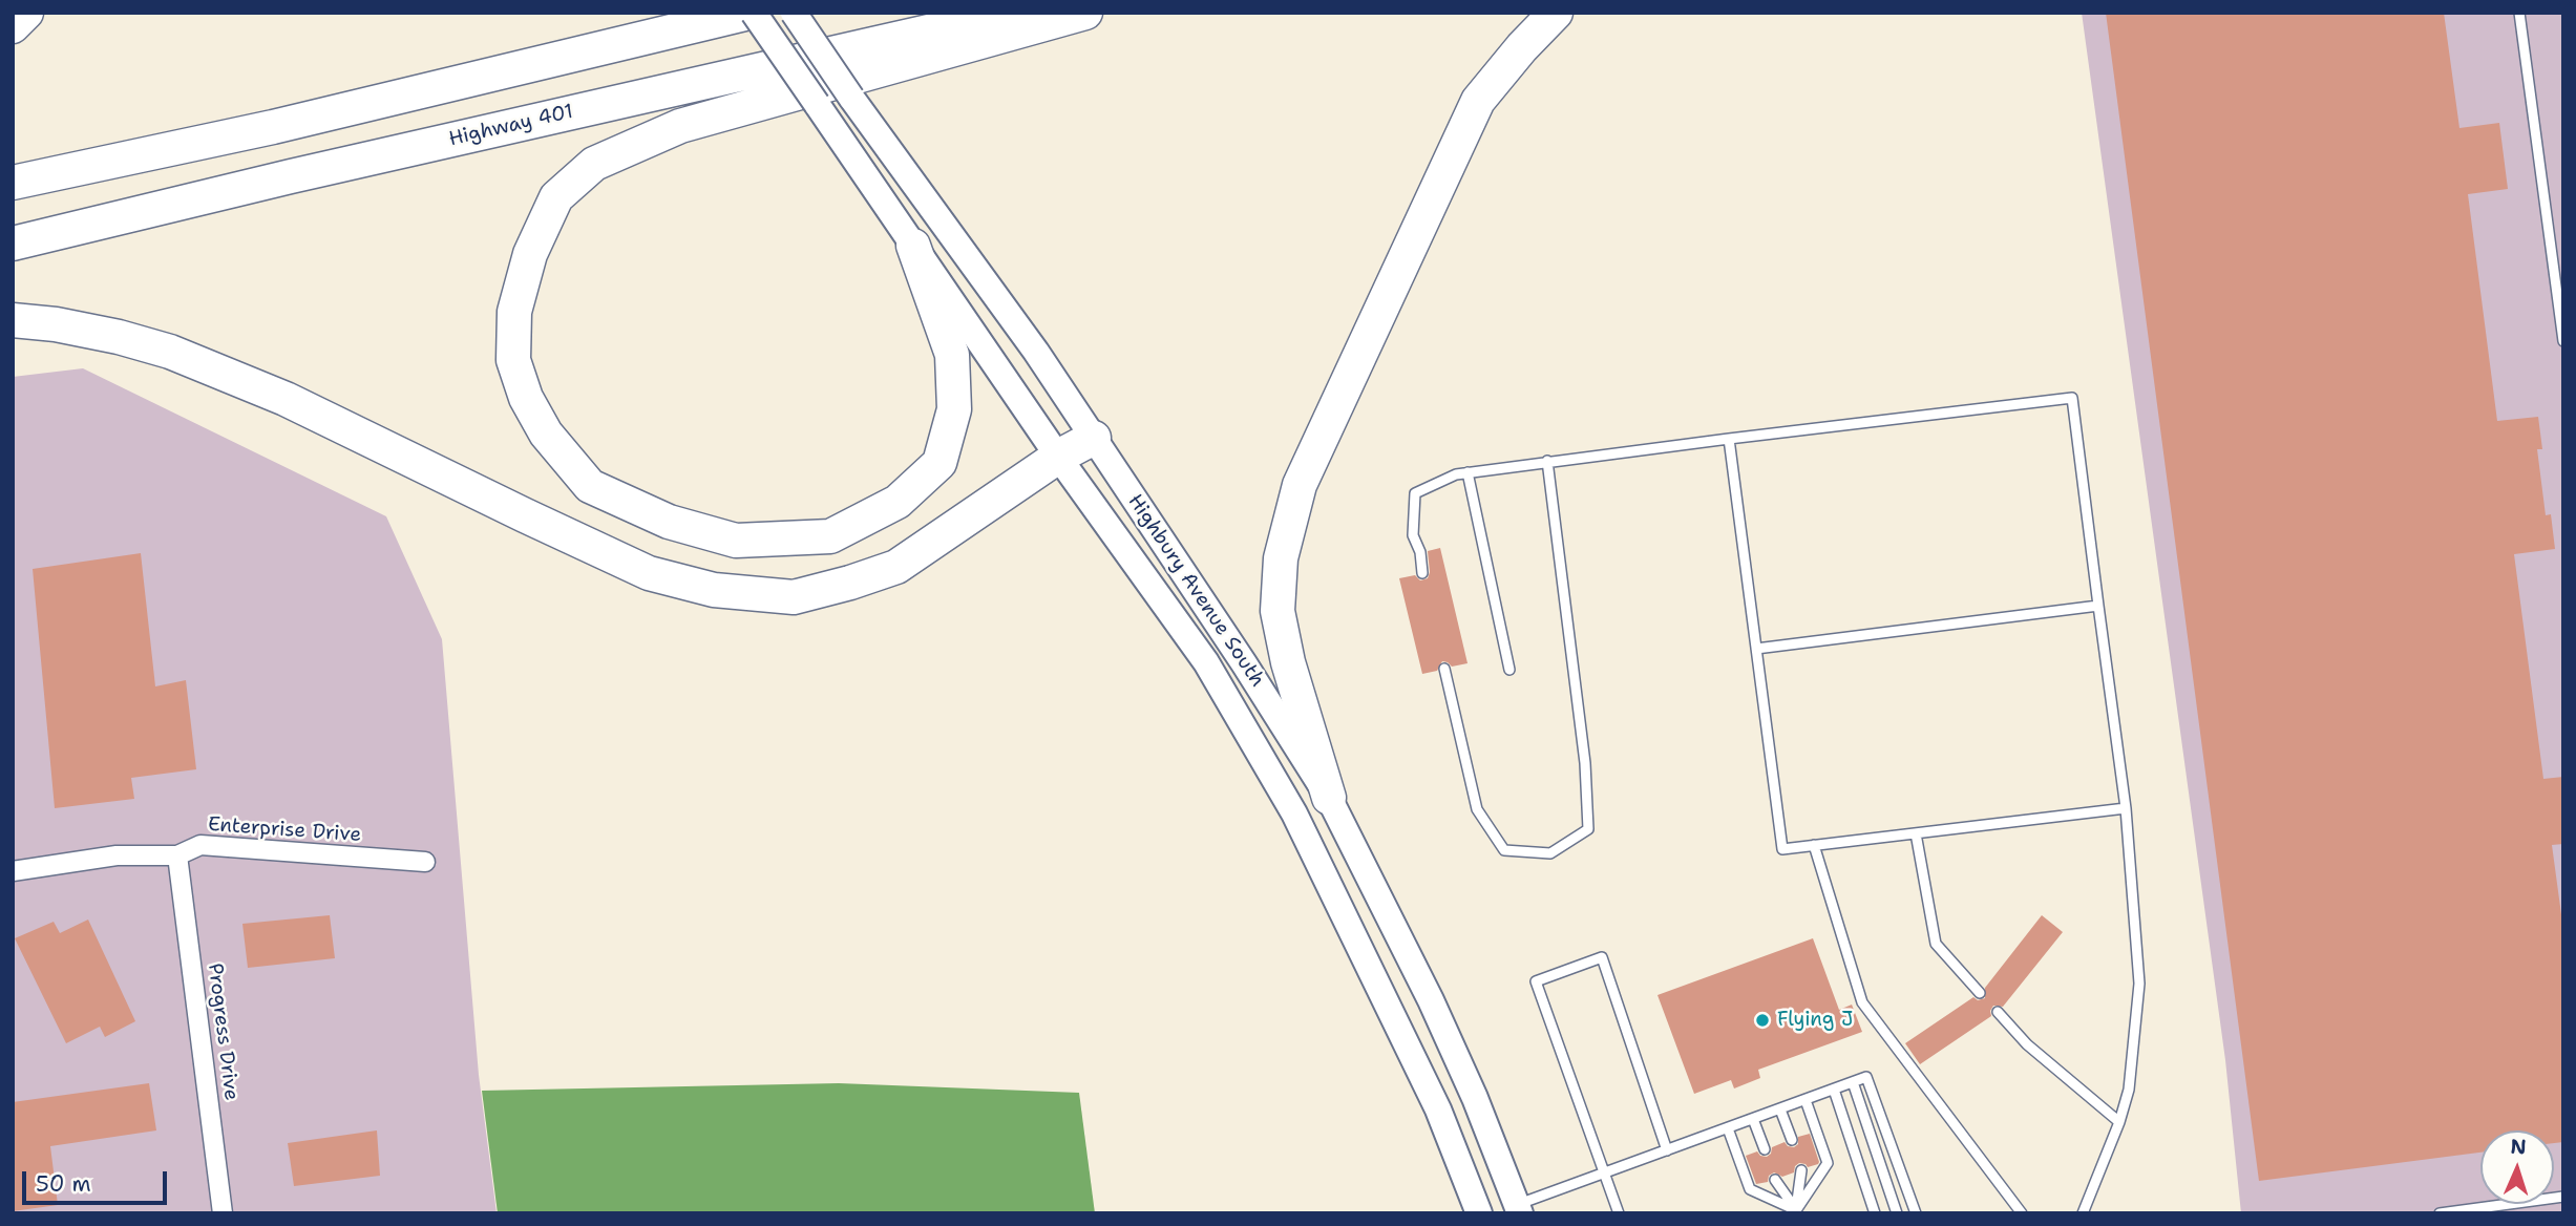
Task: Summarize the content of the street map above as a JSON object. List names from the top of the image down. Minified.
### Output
{"streets":{"highway":["Highway 401"],"main road":["Highbury Avenue South"],"street":["Enterprise Drive","Progress Drive"]},"crossings":[["Enterprise Drive","Progress Drive"]],"places":["Flying J"],"scale_bar":"50 m","north":"top"}
